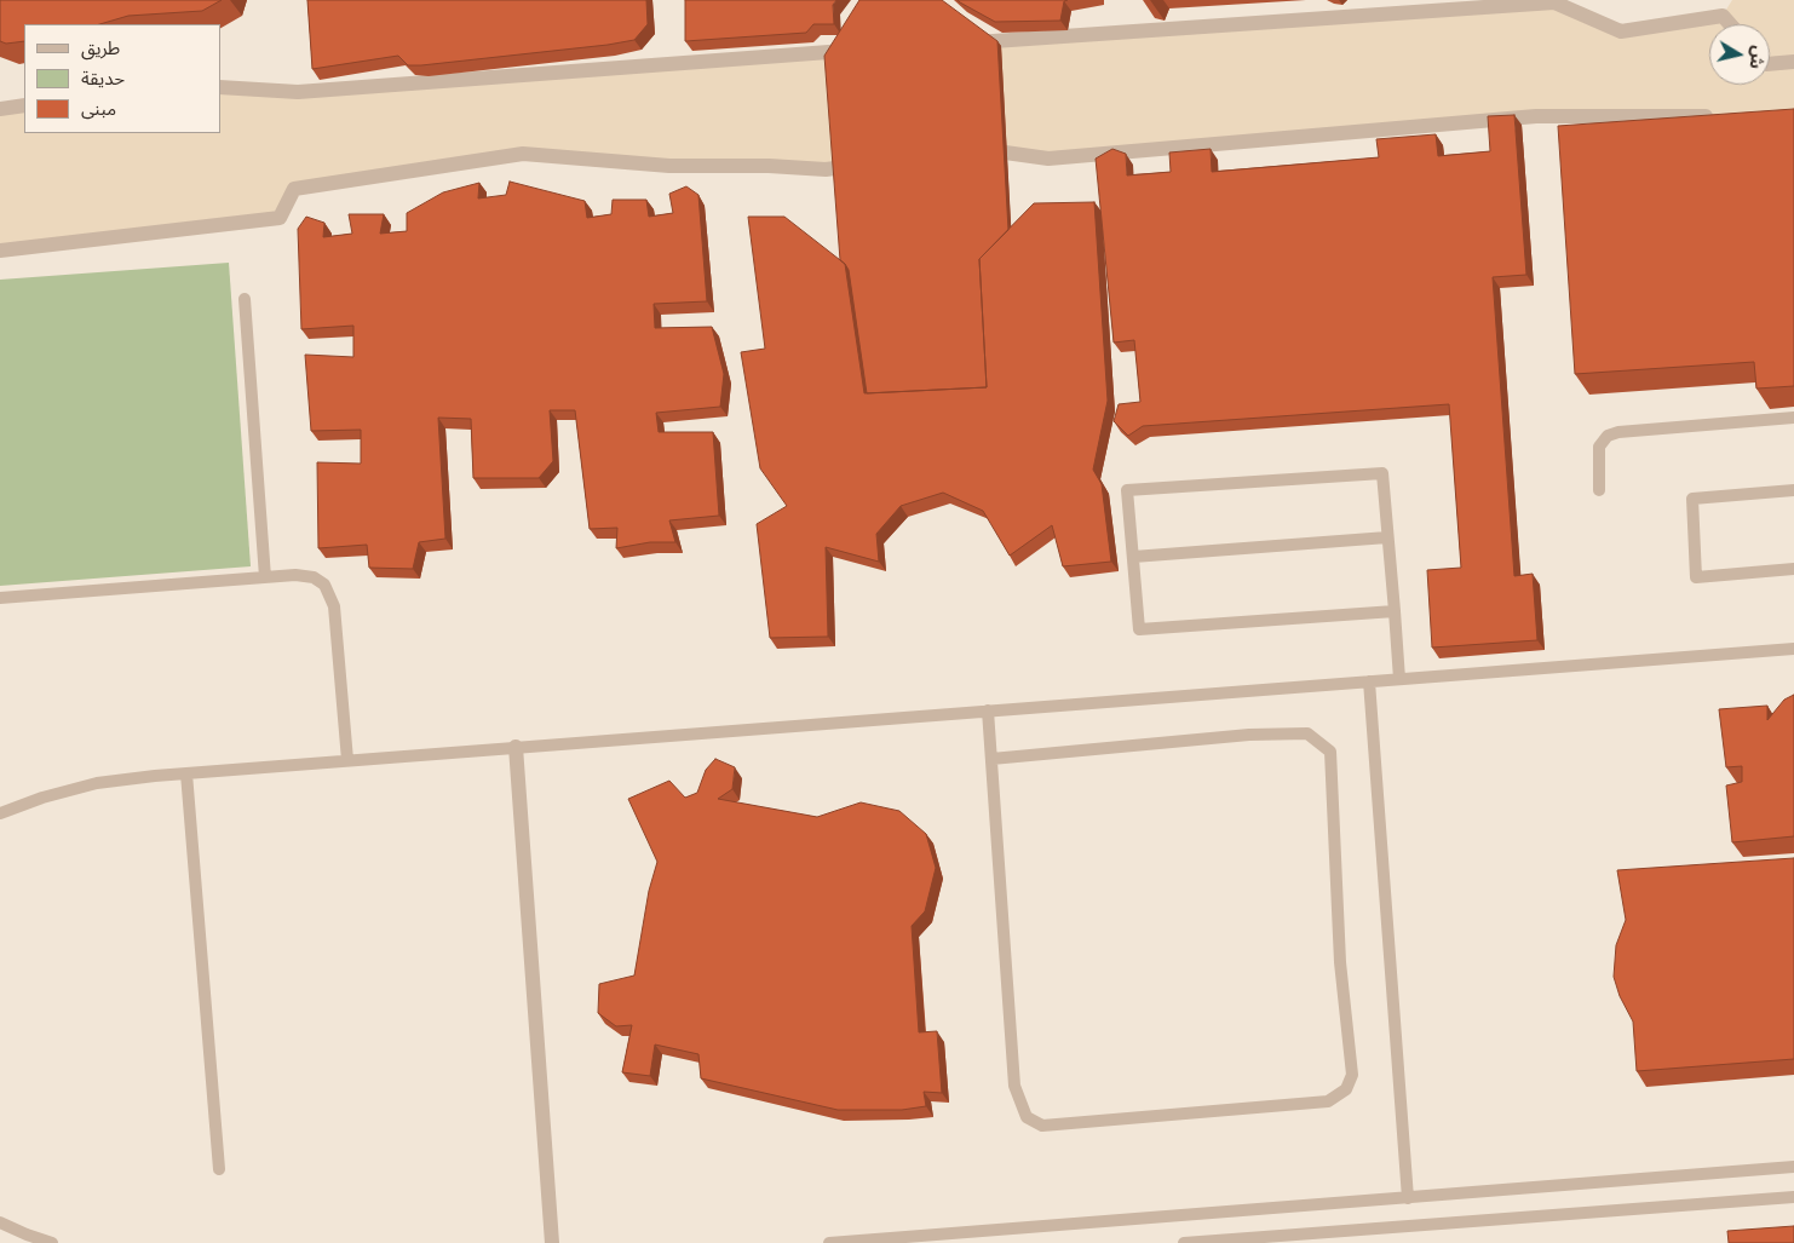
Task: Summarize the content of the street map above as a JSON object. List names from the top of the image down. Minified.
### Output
{"legend":["طريق","حديقة","مبنى"],"north":"right"}
